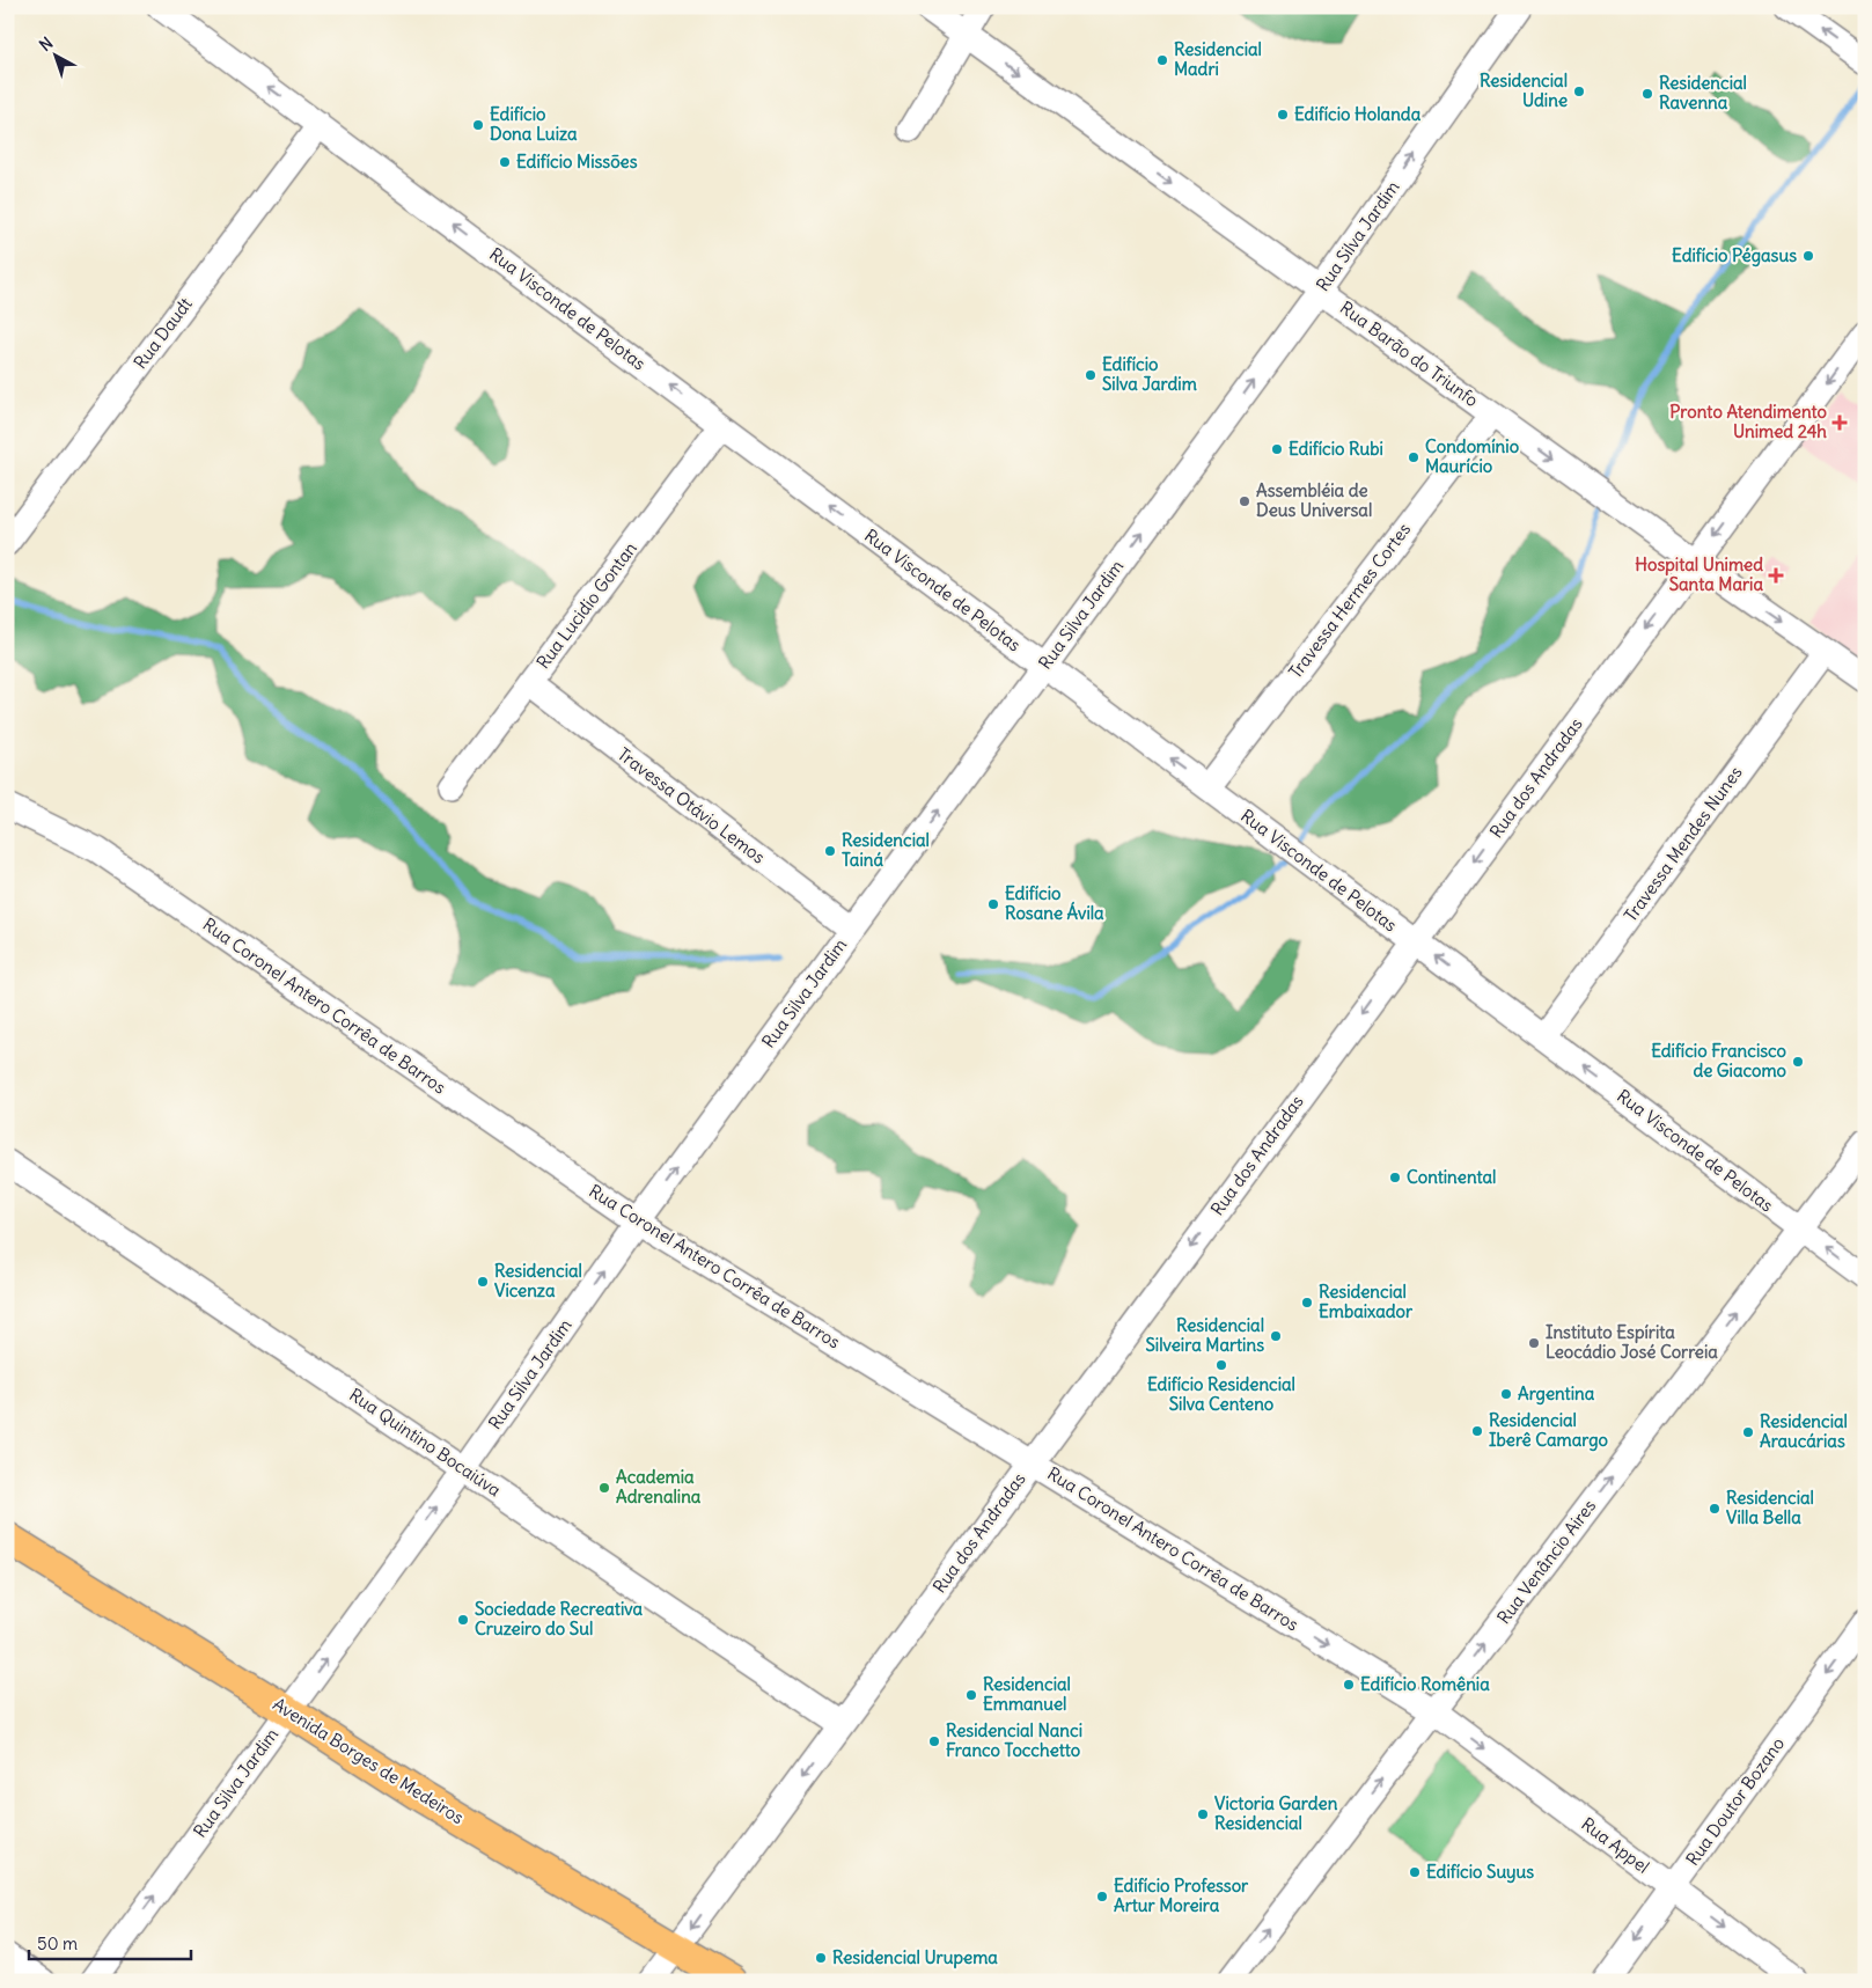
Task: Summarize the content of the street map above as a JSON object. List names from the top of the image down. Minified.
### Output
{"streets":{"main road":["Avenida Borges de Medeiros"],"street":["Rua Silva Jardim","Rua Visconde de Pelotas","Rua Daudt","Rua Barão do Triunfo","Travessa Hermes Cortes","Rua Lucidio Gontan","Rua dos Andradas","Travessa Otávio Lemos","Travessa Mendes Nunes","Rua Coronel Antero Corrêa de Barros","Rua Quintino Bocaiúva","Rua Venâncio Aires","Rua Doutor Bozano","Rua Appel"]},"crossings":[["Rua Silva Jardim","Rua Visconde de Pelotas"],["Rua Silva Jardim","Rua Barão do Triunfo"],["Rua Silva Jardim","Travessa Otávio Lemos"],["Rua Silva Jardim","Rua Coronel Antero Corrêa de Barros"],["Rua Silva Jardim","Rua Quintino Bocaiúva"],["Rua Silva Jardim","Avenida Borges de Medeiros"],["Rua Visconde de Pelotas","Rua Daudt"],["Rua Visconde de Pelotas","Travessa Hermes Cortes"],["Rua Visconde de Pelotas","Rua Lucidio Gontan"],["Rua Visconde de Pelotas","Rua dos Andradas"],["Rua Visconde de Pelotas","Travessa Mendes Nunes"],["Rua Visconde de Pelotas","Rua Venâncio Aires"],["Rua Barão do Triunfo","Travessa Hermes Cortes"],["Rua Barão do Triunfo","Rua dos Andradas"],["Rua Barão do Triunfo","Travessa Mendes Nunes"],["Rua Lucidio Gontan","Travessa Otávio Lemos"],["Rua dos Andradas","Rua Coronel Antero Corrêa de Barros"],["Rua dos Andradas","Rua Quintino Bocaiúva"],["Rua dos Andradas","Avenida Borges de Medeiros"],["Rua Coronel Antero Corrêa de Barros","Rua Venâncio Aires"],["Rua Coronel Antero Corrêa de Barros","Rua Appel"],["Rua Venâncio Aires","Rua Appel"],["Rua Doutor Bozano","Rua Appel"]],"one_way":["Rua Silva Jardim","Rua Visconde de Pelotas","Rua Barão do Triunfo","Rua dos Andradas","Rua Venâncio Aires","Rua Doutor Bozano","Rua Appel"],"places":{"other":["Residencial Madri","Residencial Udine","Residencial Ravenna","Edifício Holanda","Edifício Dona Luiza","Edifício Missões","Edifício Pégasus","Edifício Silva Jardim","Edifício Rubi","Condomínio Maurício","Assembléia de Deus Universal","Residencial Tainá","Edifício Rosane Ávila","Edifício Francisco de Giacomo","Continental","Residencial Vicenza","Residencial Embaixador","Residencial Silveira Martins","Instituto Espírita Leocádio José Correia","Edifício Residencial Silva Centeno","Argentina","Residencial Iberê Camargo","Residencial Araucárias","Academia Adrenalina","Residencial Villa Bella","Sociedade Recreativa Cruzeiro do Sul","Edifício Romênia","Residencial Emmanuel","Residencial Nanci Franco Tocchetto","Victoria Garden Residencial","Edifício Suyus","Edifício Professor Artur Moreira","Residencial Urupema"],"health":["Pronto Atendimento Unimed 24h","Hospital Unimed Santa Maria"]},"scale_bar":"50 m","north":"top left"}
